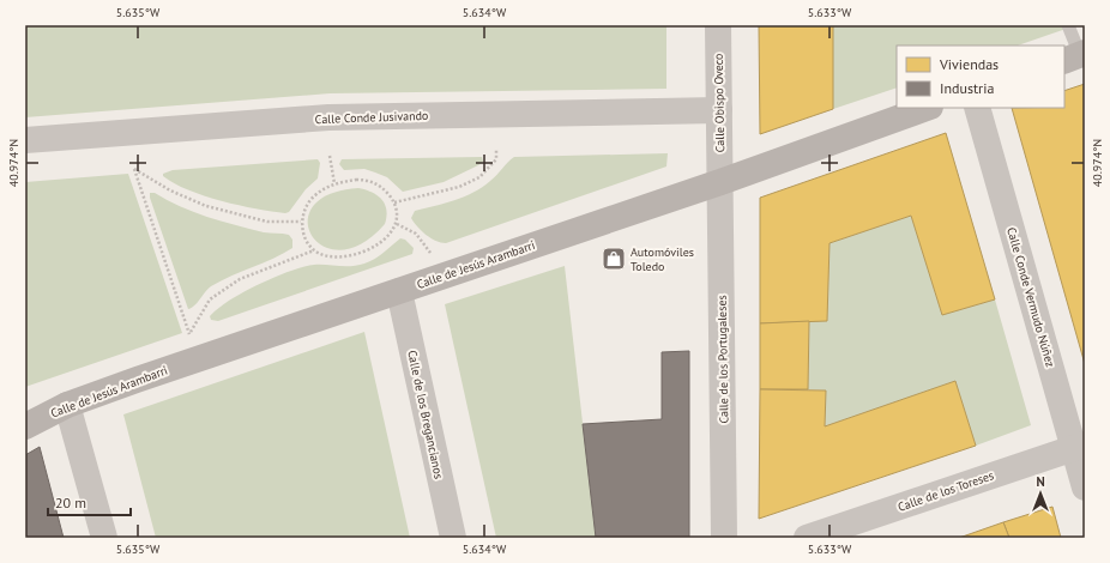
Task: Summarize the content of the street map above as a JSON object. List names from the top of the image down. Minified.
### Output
{"streets":{"main road":["Calle de Jesús Arambarri"],"street":["Calle Obispo Oveco","Calle Conde Jusivando","Calle Conde Vermudo Núñez","Calle de los Portugaleses","Calle de los Bregancianos","Calle de los Toreses"]},"crossings":[["Calle Obispo Oveco","Calle Conde Jusivando"],["Calle Obispo Oveco","Calle de Jesús Arambarri"],["Calle Obispo Oveco","Calle de los Portugaleses"],["Calle de Jesús Arambarri","Calle de los Portugaleses"],["Calle de Jesús Arambarri","Calle de los Bregancianos"],["Calle Conde Vermudo Núñez","Calle de los Toreses"]],"places":{"shop":["Automóviles Toledo"]},"legend":["Viviendas","Industria"],"scale_bar":"20 m","north":"top","coordinates":["5.635°W","5.634°W","5.633°W","40.974°N"]}
